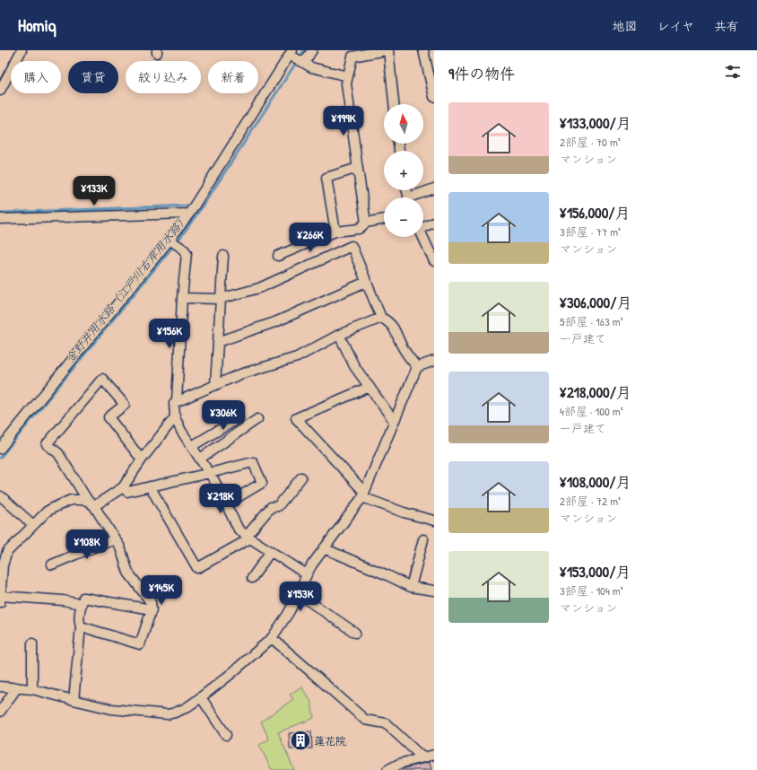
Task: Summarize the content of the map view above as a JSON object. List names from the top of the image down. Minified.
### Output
{"water":["金野井用水路（江戸川右岸用水路）"],"places":{"building":["蓮花院"]},"north":"top","page":{"header":"Homiq","nav":["地図","レイヤ","共有"],"heading":"9件の物件","chip":["購入","賃貸","絞り込み","新着"],"list":[{"name":"¥133,000/月","note":"2部屋 · 70 m² · マンション"},{"name":"¥156,000/月","note":"3部屋 · 77 m² · マンション"},{"name":"¥306,000/月","note":"5部屋 · 163 m² · 一戸建て"},{"name":"¥218,000/月","note":"4部屋 · 100 m² · 一戸建て"},{"name":"¥108,000/月","note":"2部屋 · 72 m² · マンション"},{"name":"¥153,000/月","note":"3部屋 · 104 m² · マンション"}],"map_buttons":["+","−"],"price":["¥199K","¥133K","¥266K","¥156K","¥306K","¥218K","¥108K","¥145K","¥153K"]}}
